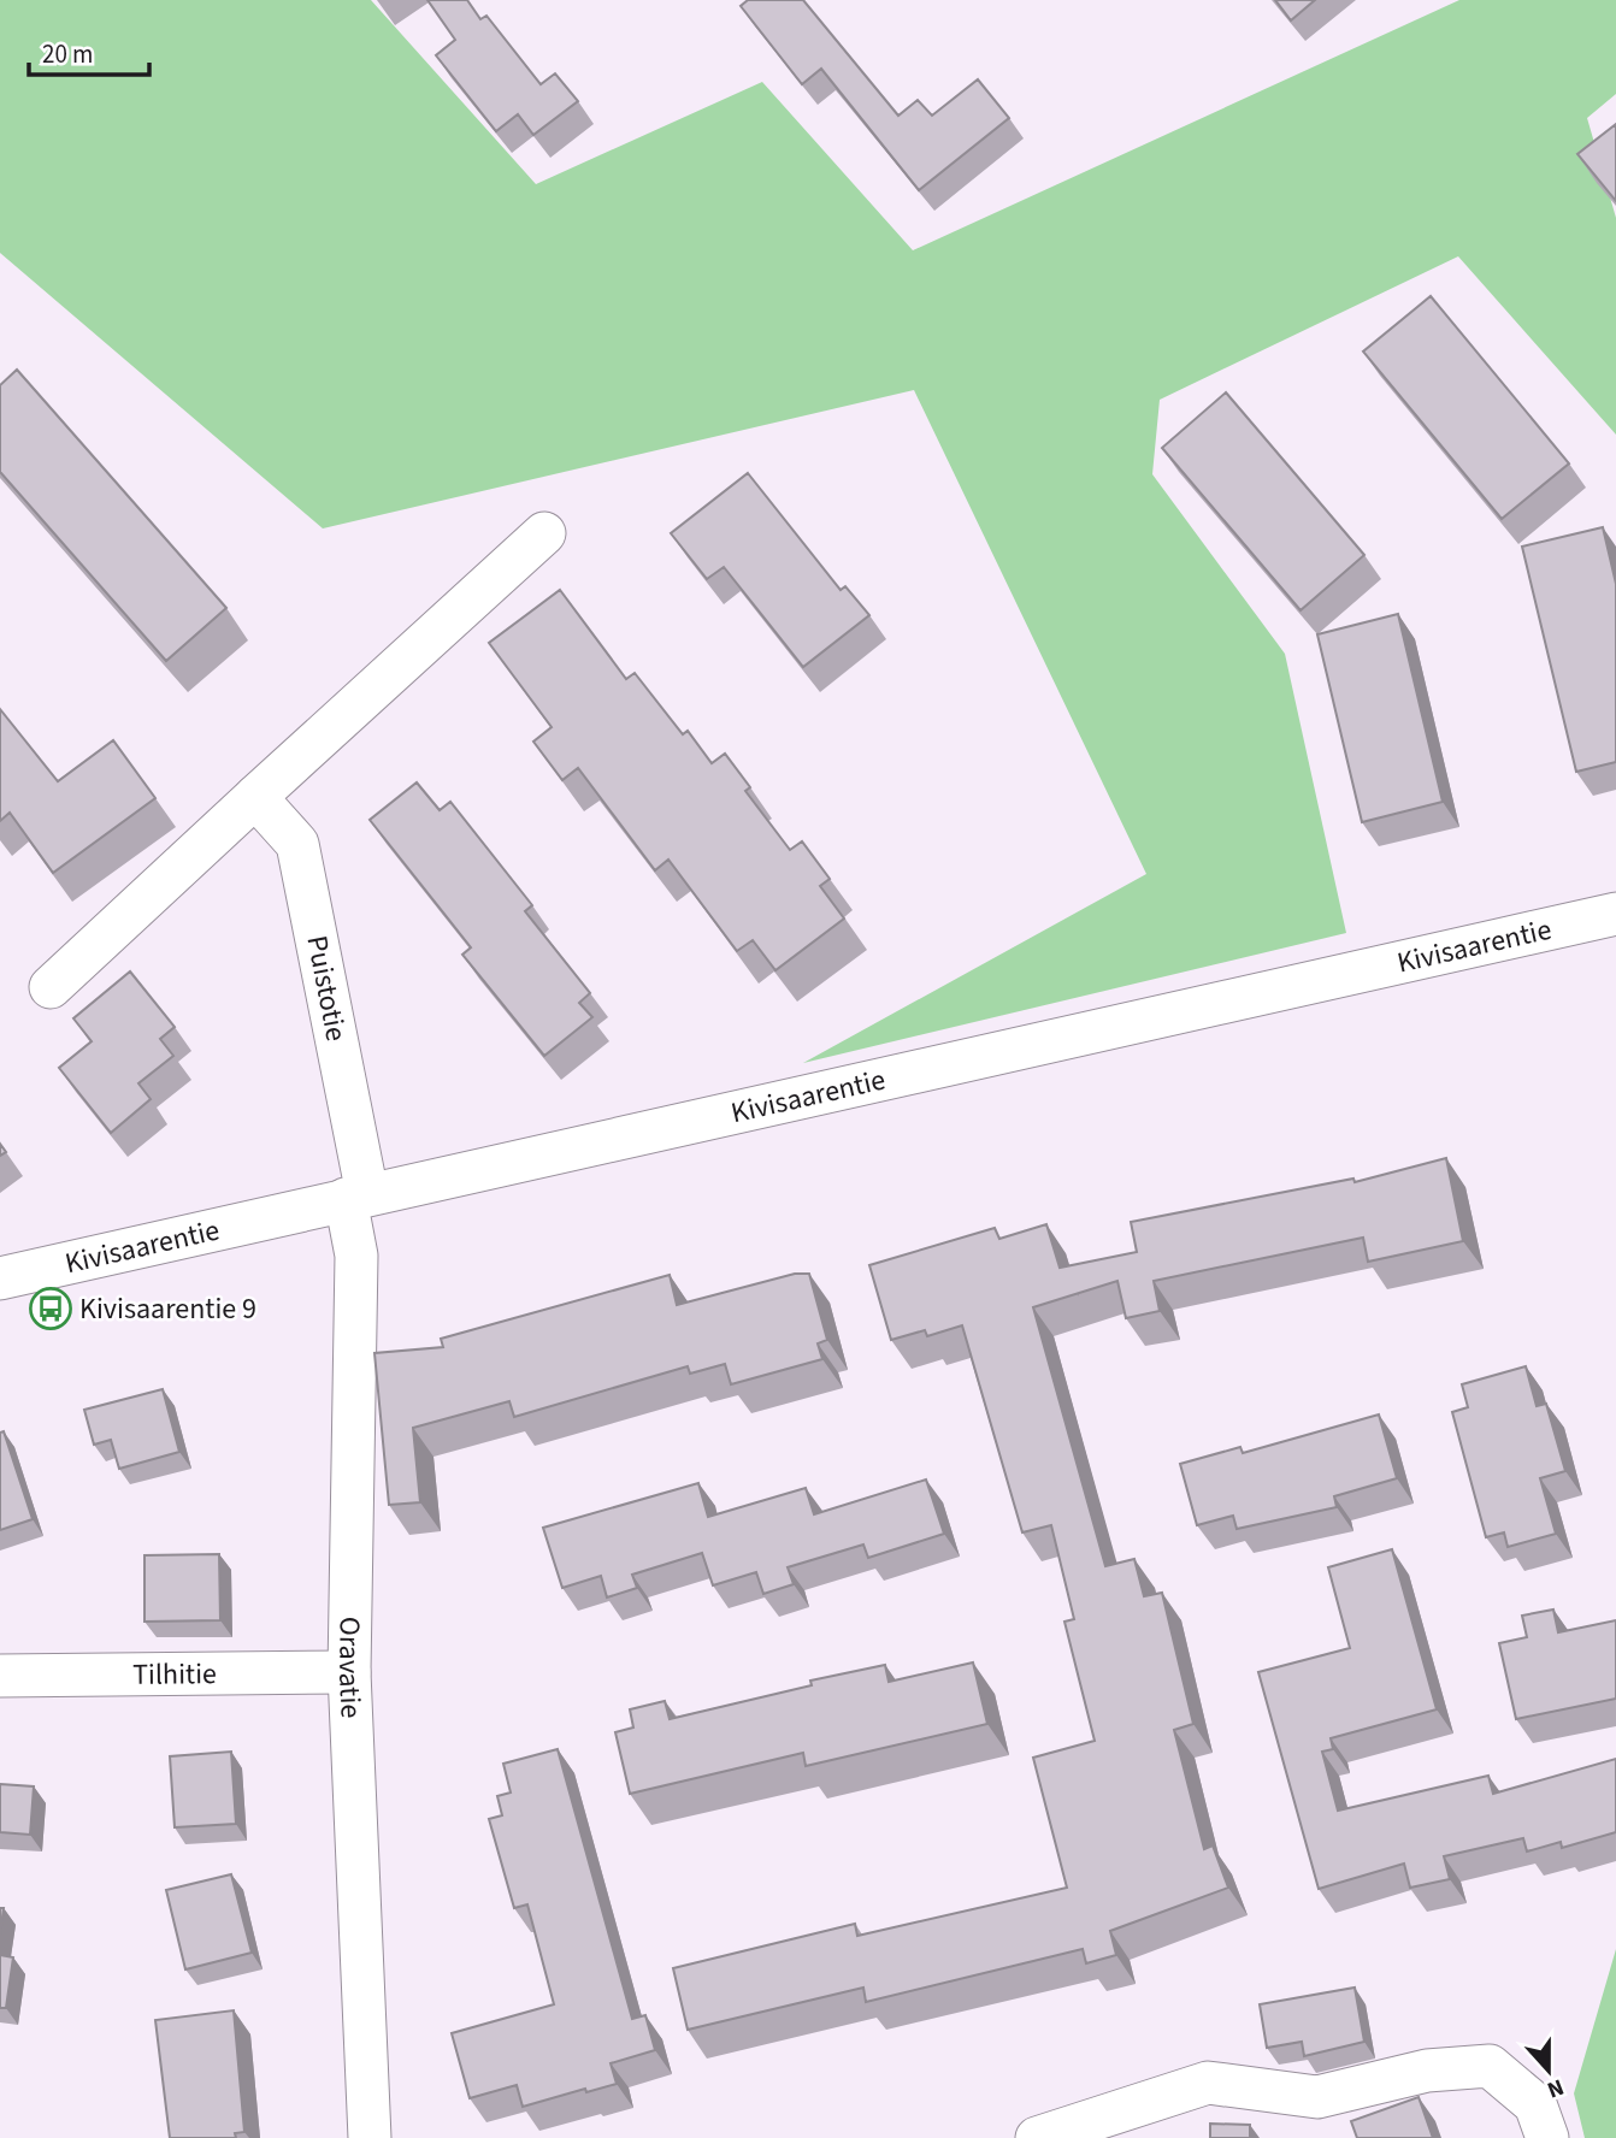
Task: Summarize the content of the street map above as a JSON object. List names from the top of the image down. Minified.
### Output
{"streets":{"street":["Kivisaarentie","Puistotie","Oravatie","Tilhitie"]},"crossings":[["Kivisaarentie","Puistotie"],["Kivisaarentie","Oravatie"],["Puistotie","Oravatie"],["Oravatie","Tilhitie"]],"places":{"bus stop":["Kivisaarentie 9"]},"scale_bar":"20 m","north":"bottom"}
